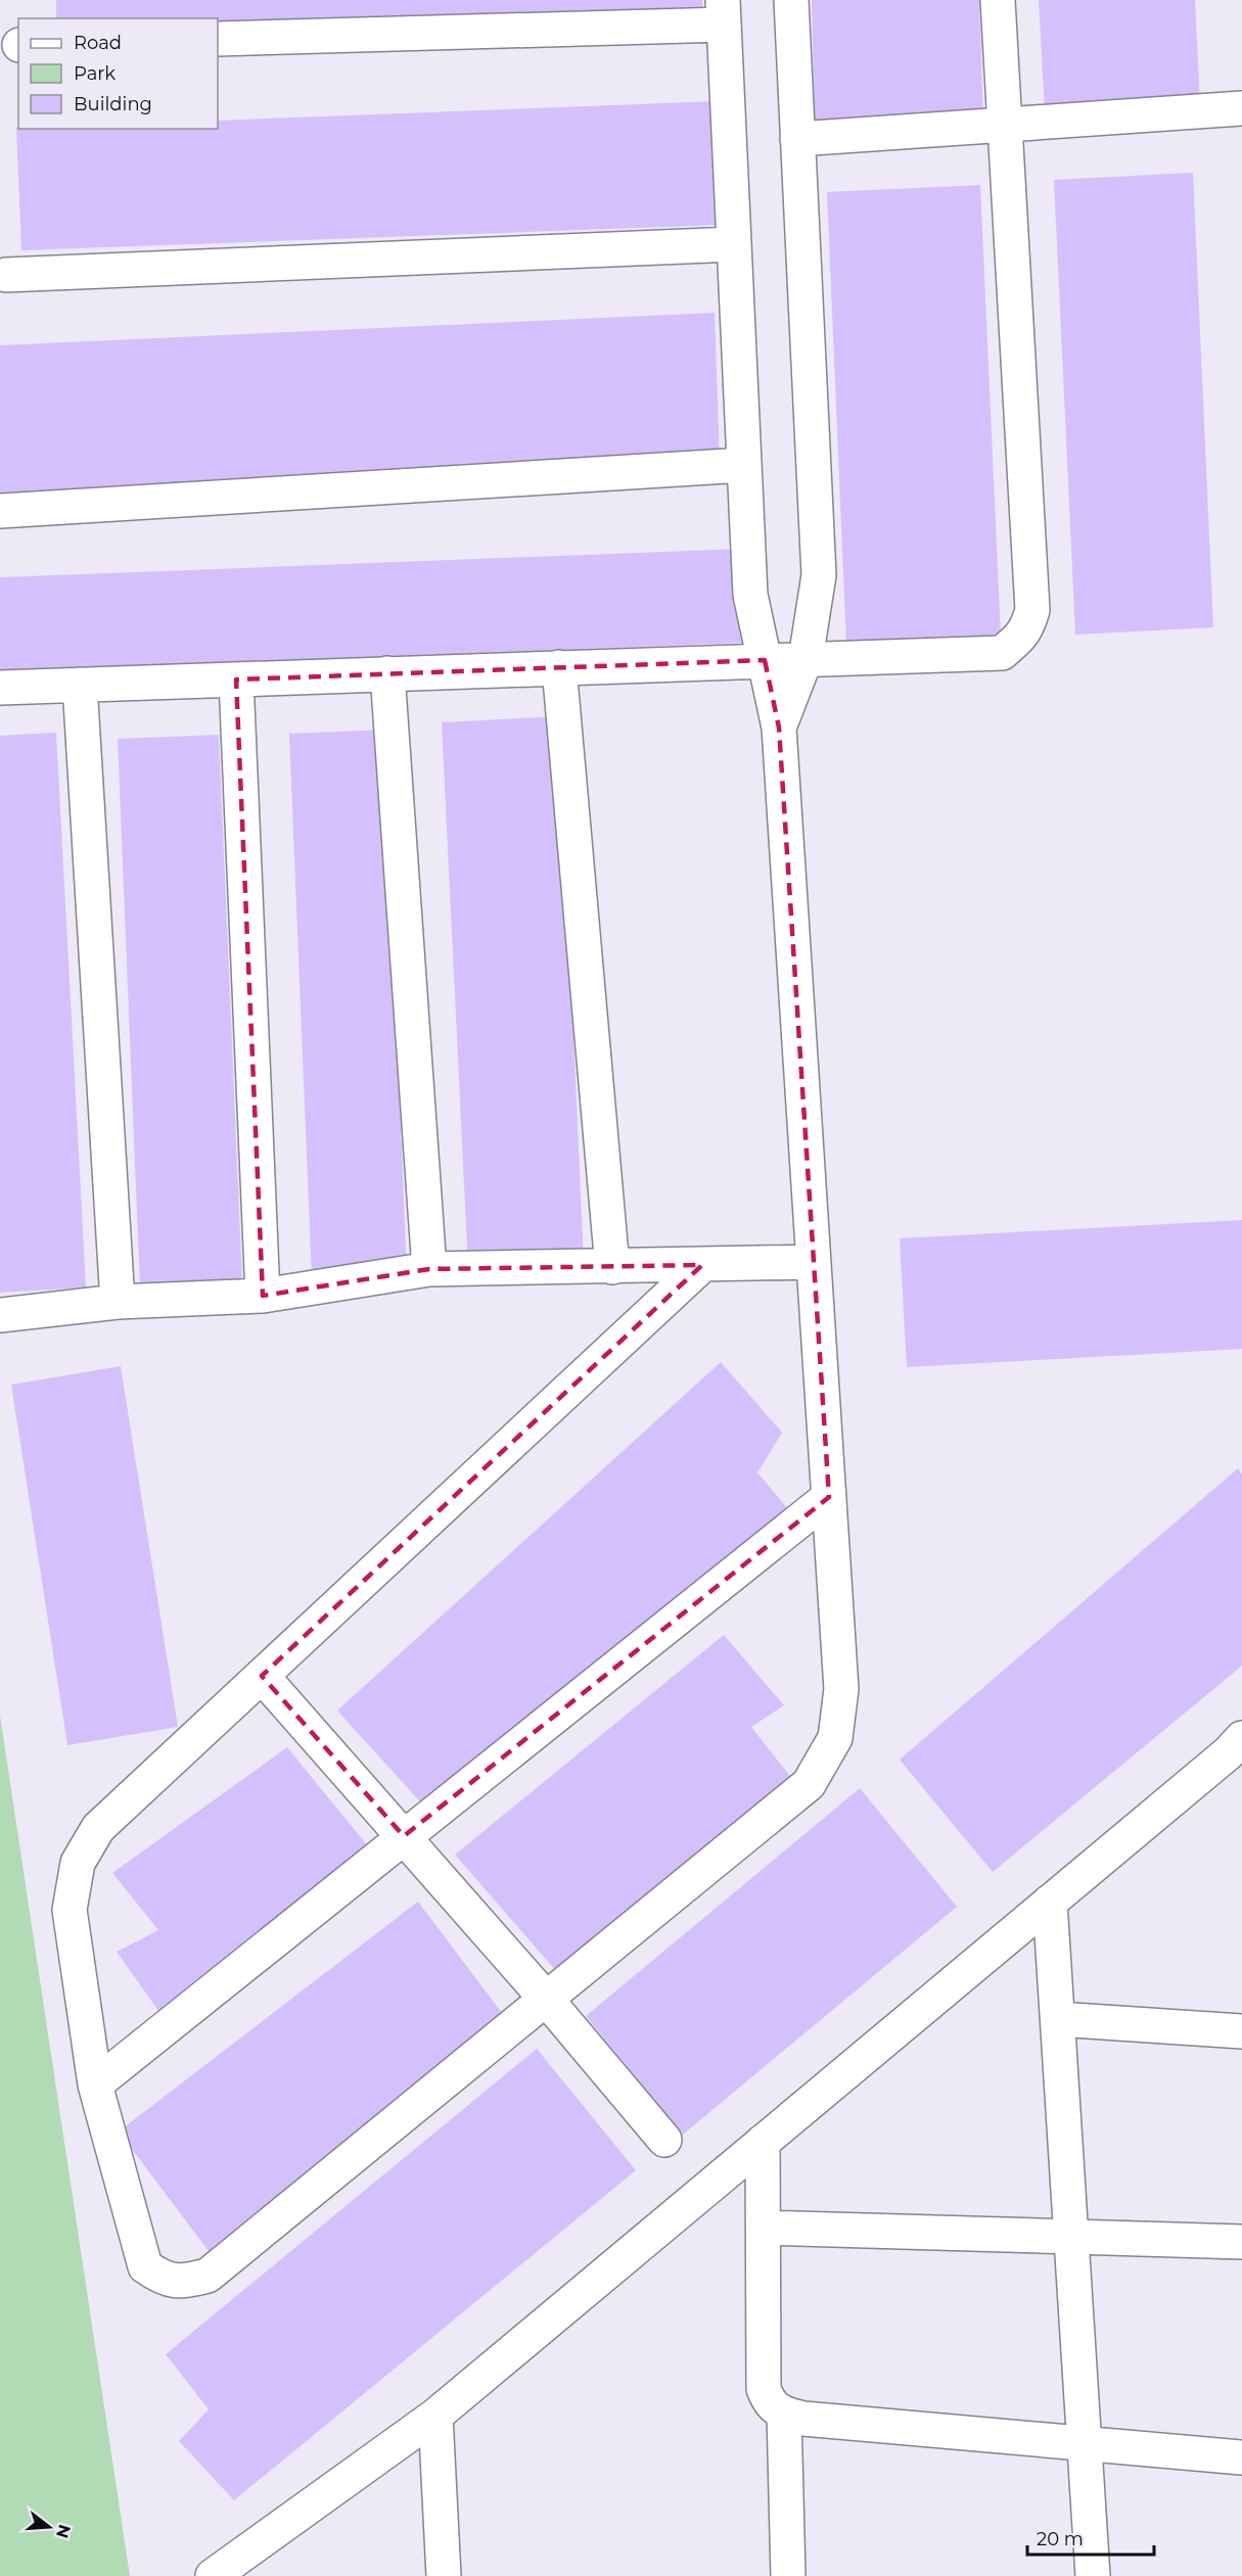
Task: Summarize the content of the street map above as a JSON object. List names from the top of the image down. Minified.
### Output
{"legend":["Road","Park","Building"],"scale_bar":"20 m","north":"right"}
